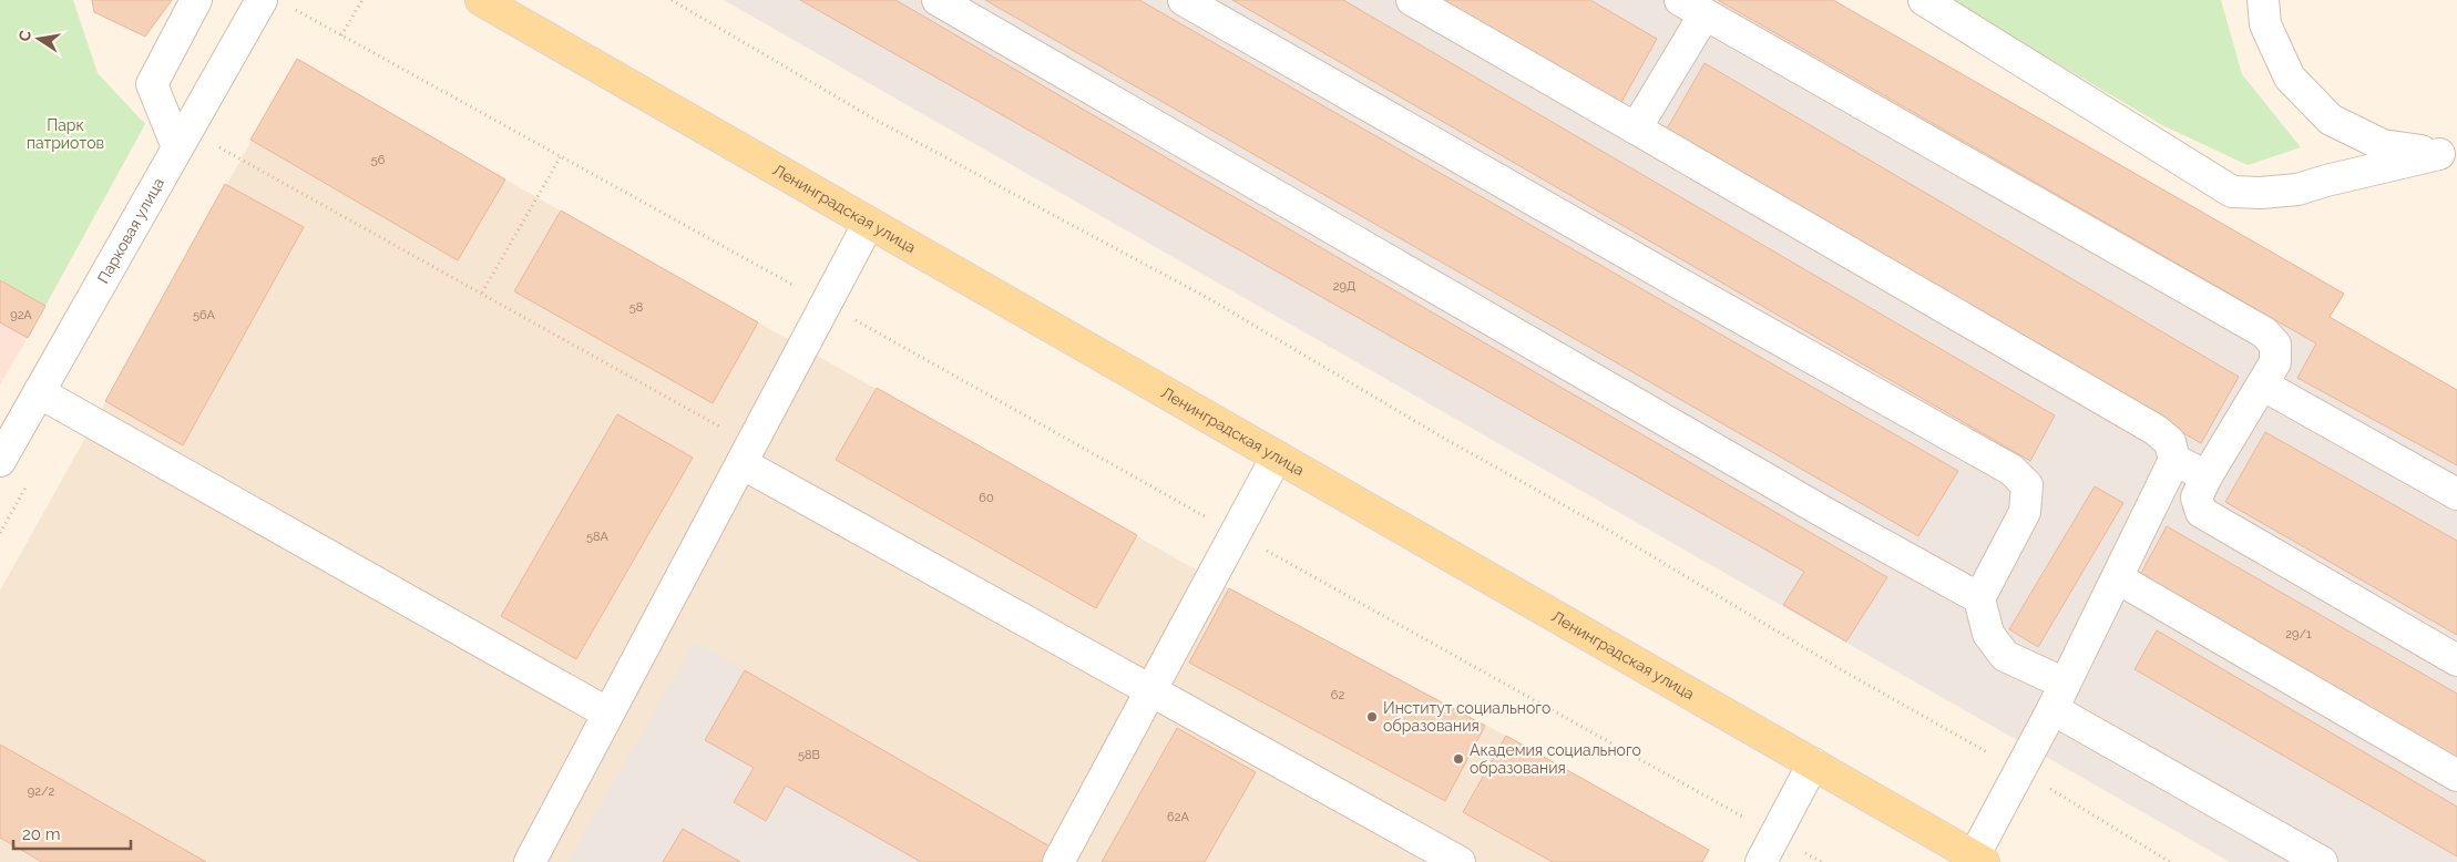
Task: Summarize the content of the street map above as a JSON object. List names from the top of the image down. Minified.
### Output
{"streets":{"main road":["Ленинградская улица"],"street":["Парковая улица"]},"parks":["Парк патриотов"],"places":["Институт социального образования","Академия социального образования"],"house_numbers":["56","29Д","58","92А","56А","60","58А","29/1","62","58В","92/2","62А"],"scale_bar":"20 m","north":"left"}
